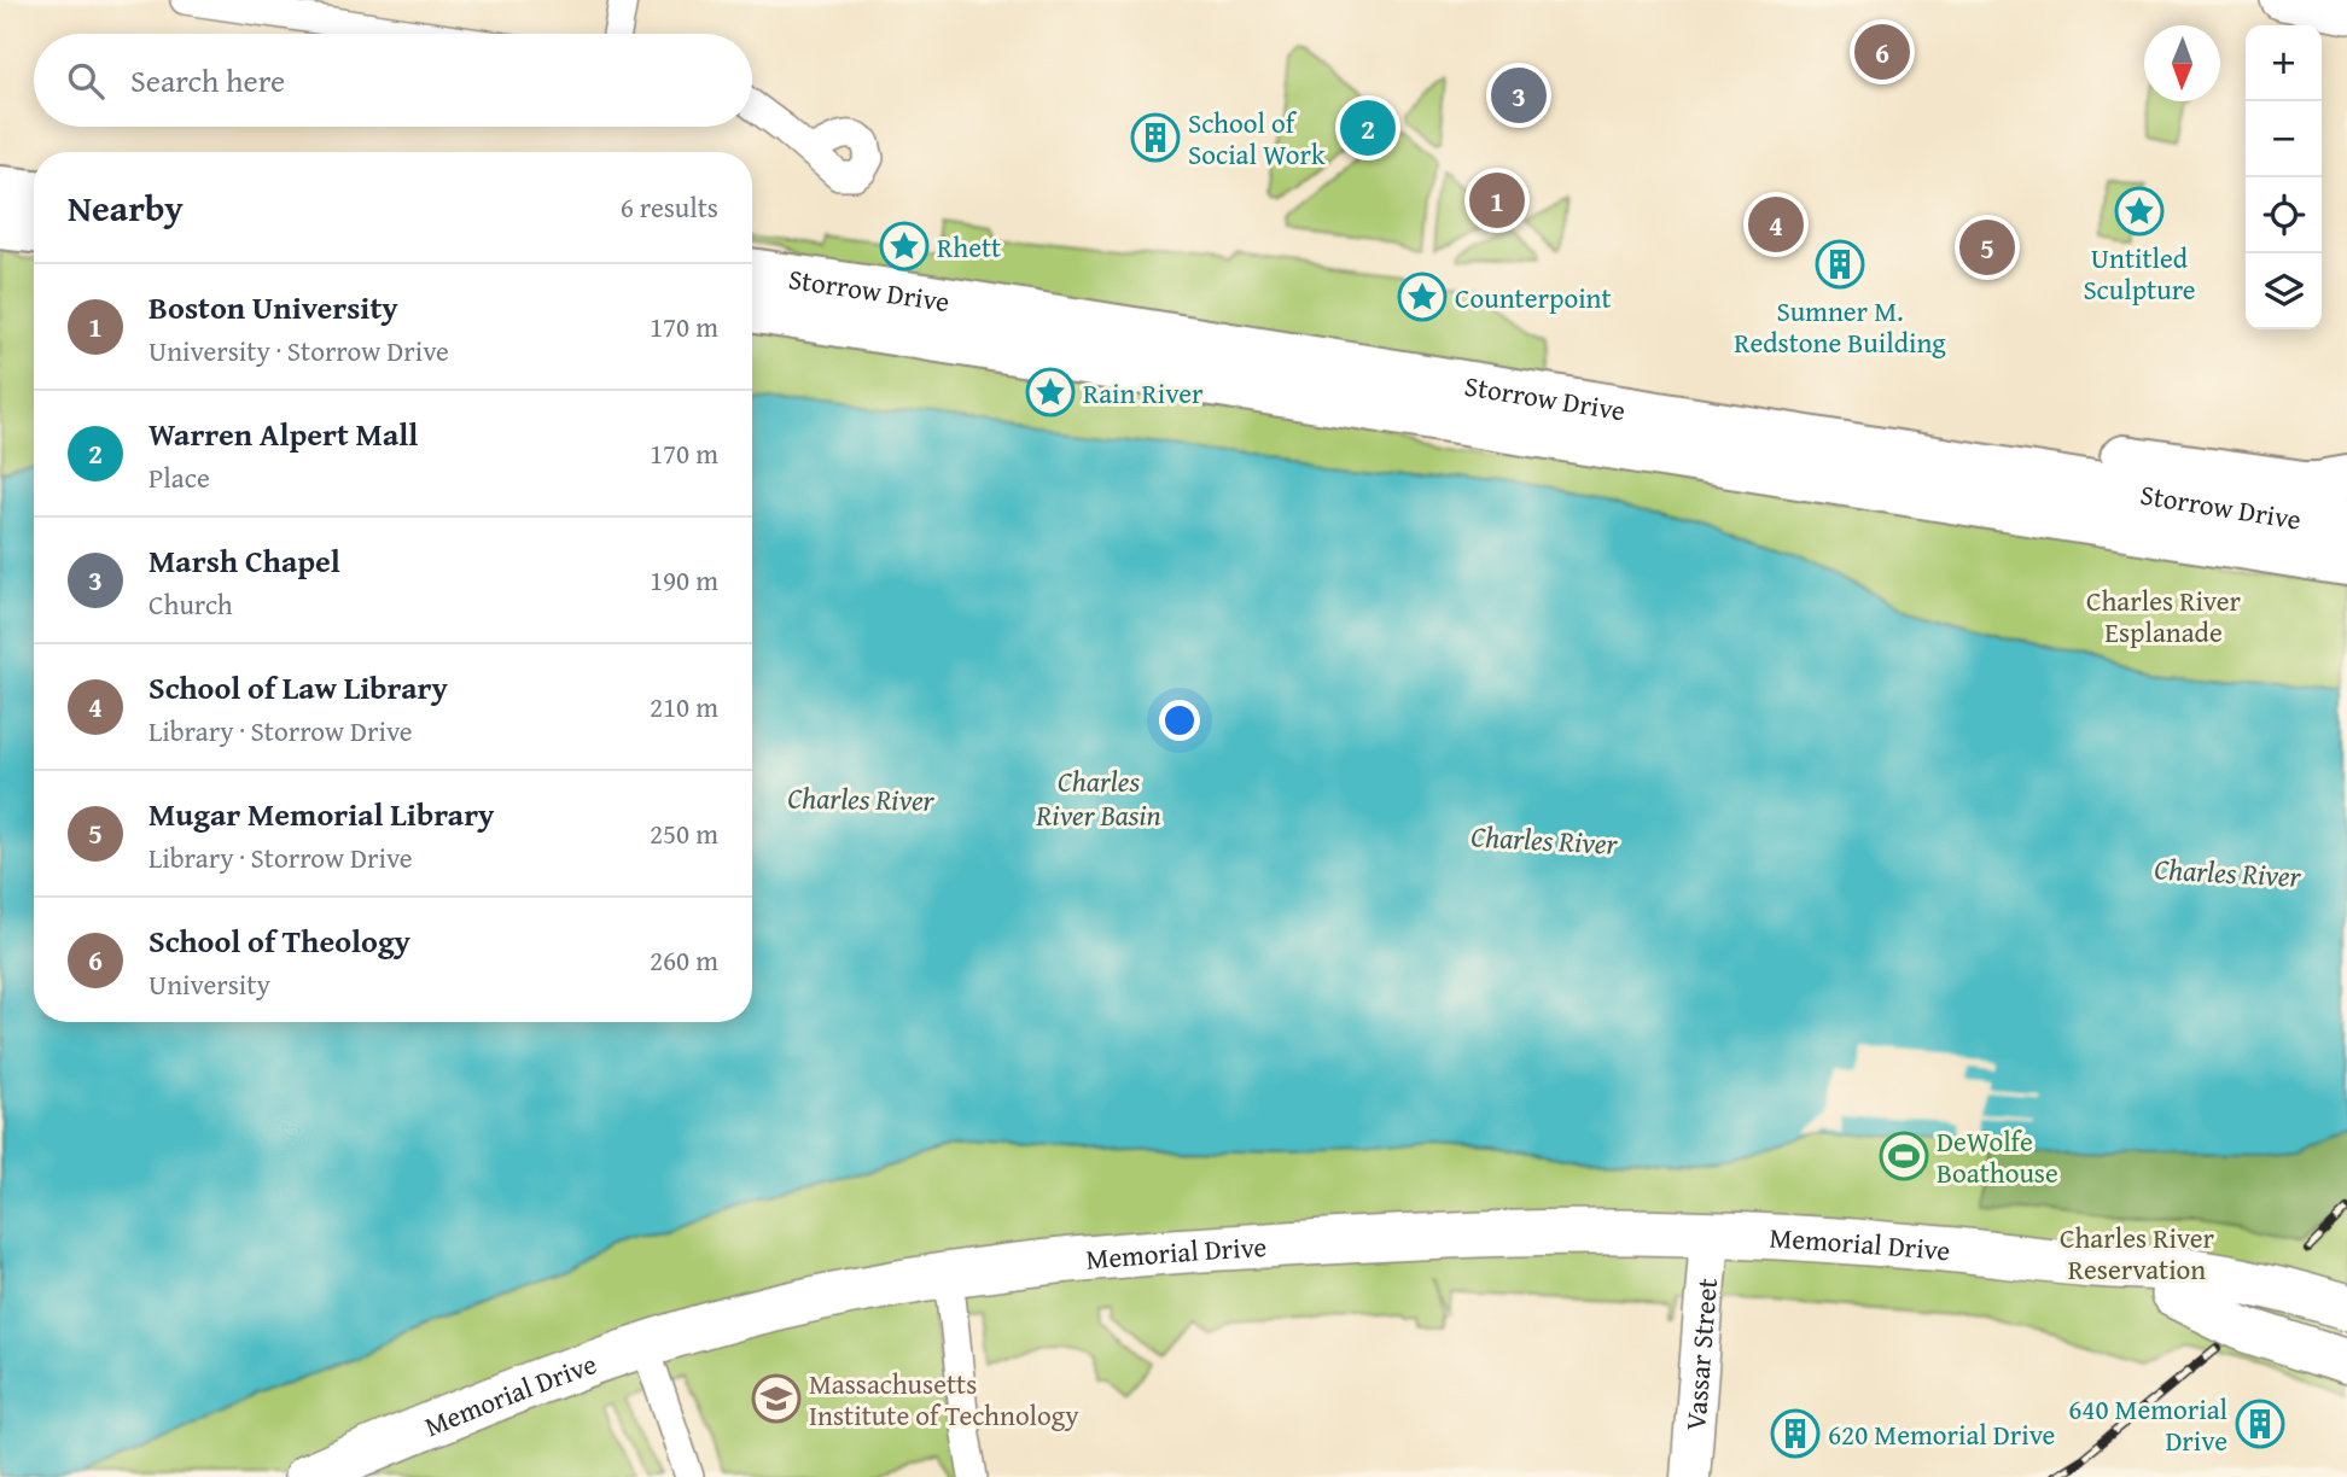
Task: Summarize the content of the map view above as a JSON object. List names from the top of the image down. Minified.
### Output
{"streets":{"highway":["Storrow Drive","Memorial Drive"],"main road":["Vassar Street"]},"crossings":[["Memorial Drive","Vassar Street"]],"water":["Charles River Basin","Charles River"],"parks":["Charles River Esplanade","Charles River Reservation"],"places":{"building":["School of Social Work","Sumner M. Redstone Building","640 Memorial Drive","620 Memorial Drive"],"place":["Untitled Sculpture","Rhett","Counterpoint","Rain River"],"sports":["DeWolfe Boathouse"],"school or university":["Massachusetts Institute of Technology"]},"north":"bottom","page":{"pins":["6","3","2","1","4","5"],"map_buttons":["+","−"],"search":"Search here","heading":["Nearby","6 results"],"list":[{"mark":"1","name":"Boston University","note":"University · Storrow Drive","value":"170 m"},{"mark":"2","name":"Warren Alpert Mall","note":"Place","value":"170 m"},{"mark":"3","name":"Marsh Chapel","note":"Church","value":"190 m"},{"mark":"4","name":"School of Law Library","note":"Library · Storrow Drive","value":"210 m"},{"mark":"5","name":"Mugar Memorial Library","note":"Library · Storrow Drive","value":"250 m"},{"mark":"6","name":"School of Theology","note":"University","value":"260 m"}]}}
